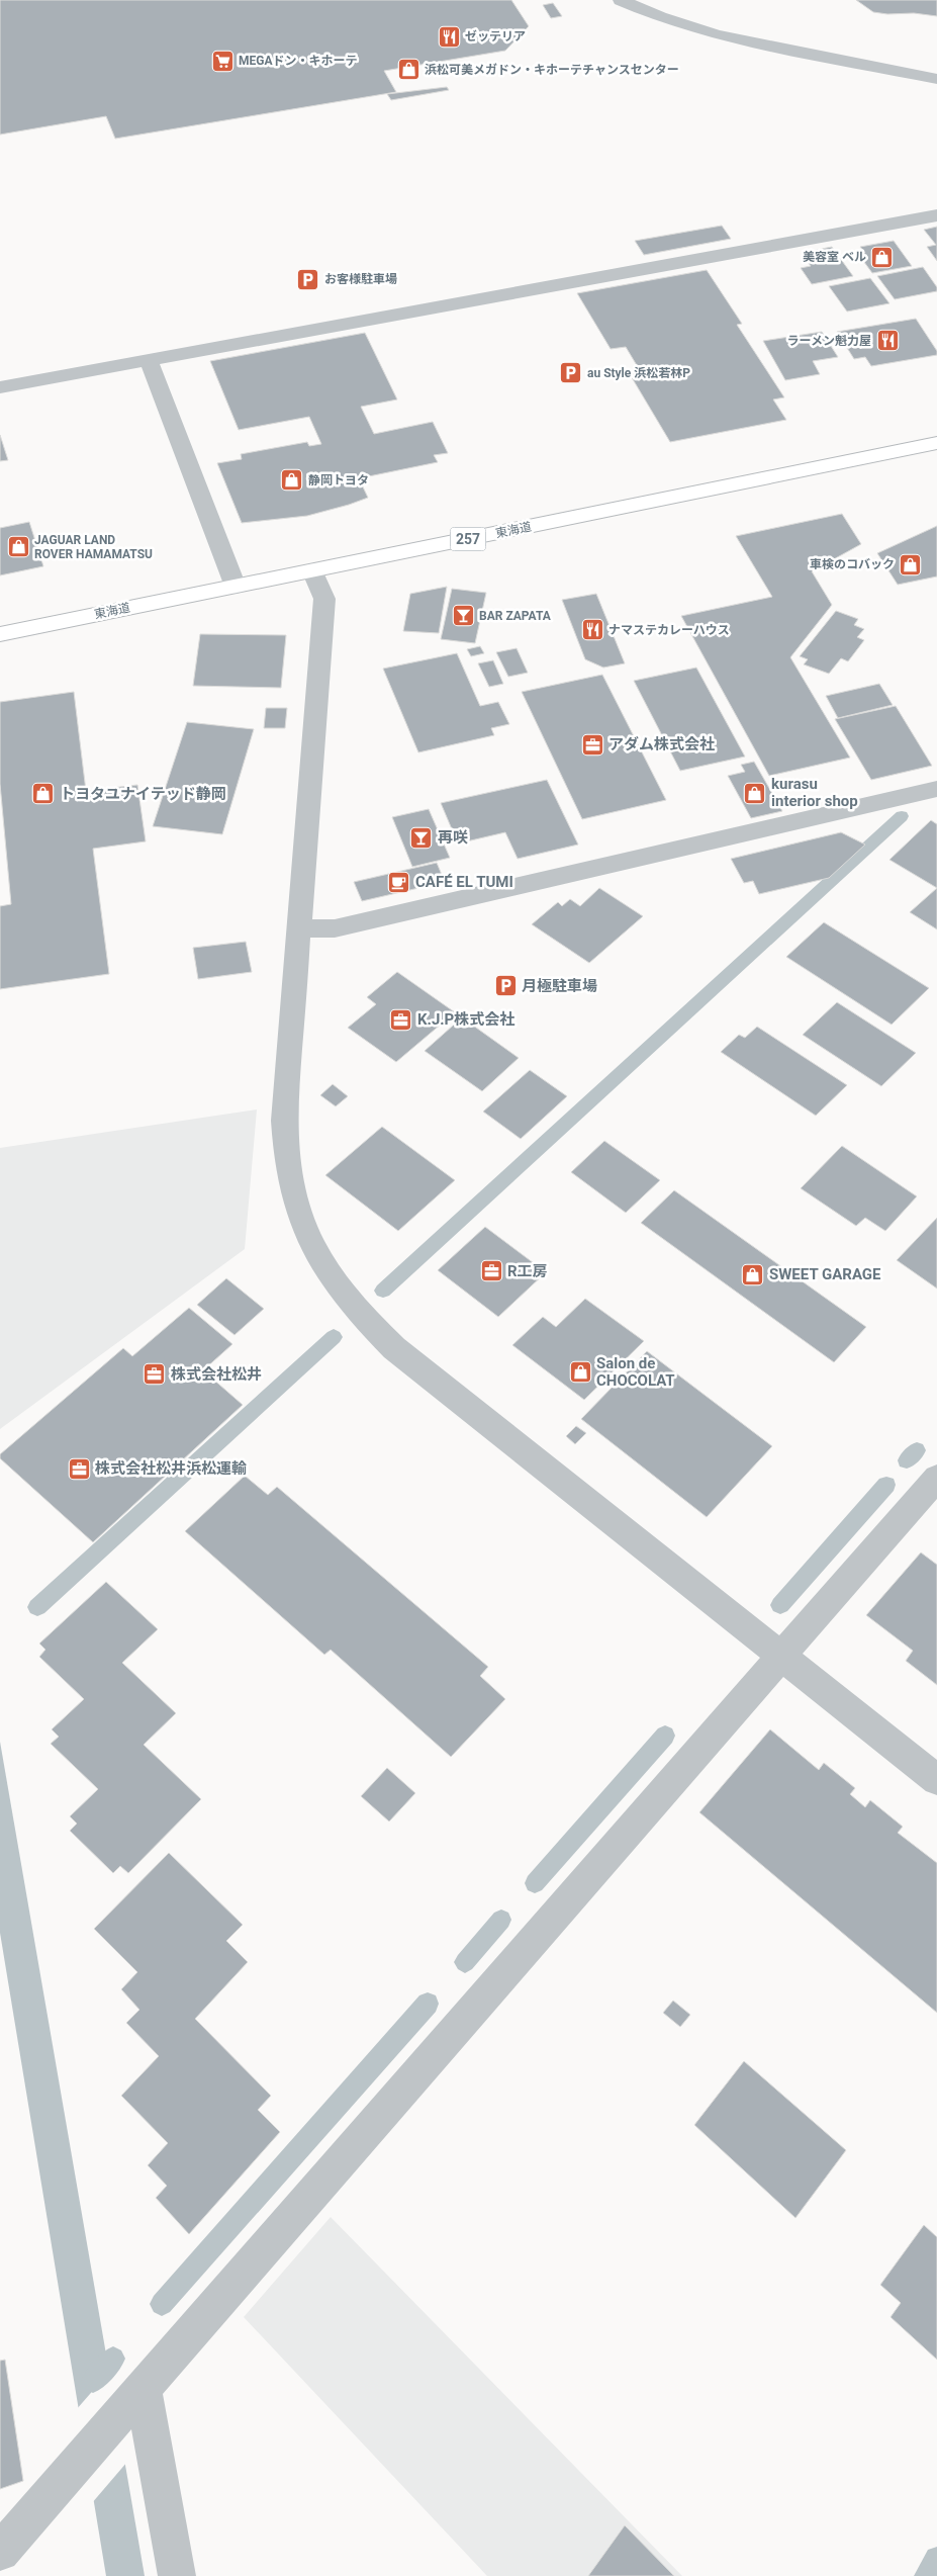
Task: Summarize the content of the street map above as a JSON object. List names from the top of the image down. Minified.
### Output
{"streets":{"highway":["東海道","257"]},"places":{"restaurant":["ゼッテリア","ラーメン魁力屋","ナマステカレーハウス"],"supermarket":["MEGAドン・キホーテ"],"shop":["浜松可美メガドン・キホーテチャンスセンター","美容室 ベル","静岡トヨタ","JAGUAR LAND ROVER HAMAMATSU","車検のコバック","kurasu interior shop","トヨタユナイテッド静岡","SWEET GARAGE","Salon de CHOCOLAT"],"parking":["お客様駐車場","au Style 浜松若林P","月極駐車場"],"bar":["BAR ZAPATA","再咲"],"office":["アダム株式会社","K.J.P株式会社","R工房","株式会社松井","株式会社松井浜松運輸"],"cafe":["CAFÉ EL TUMI"]}}
